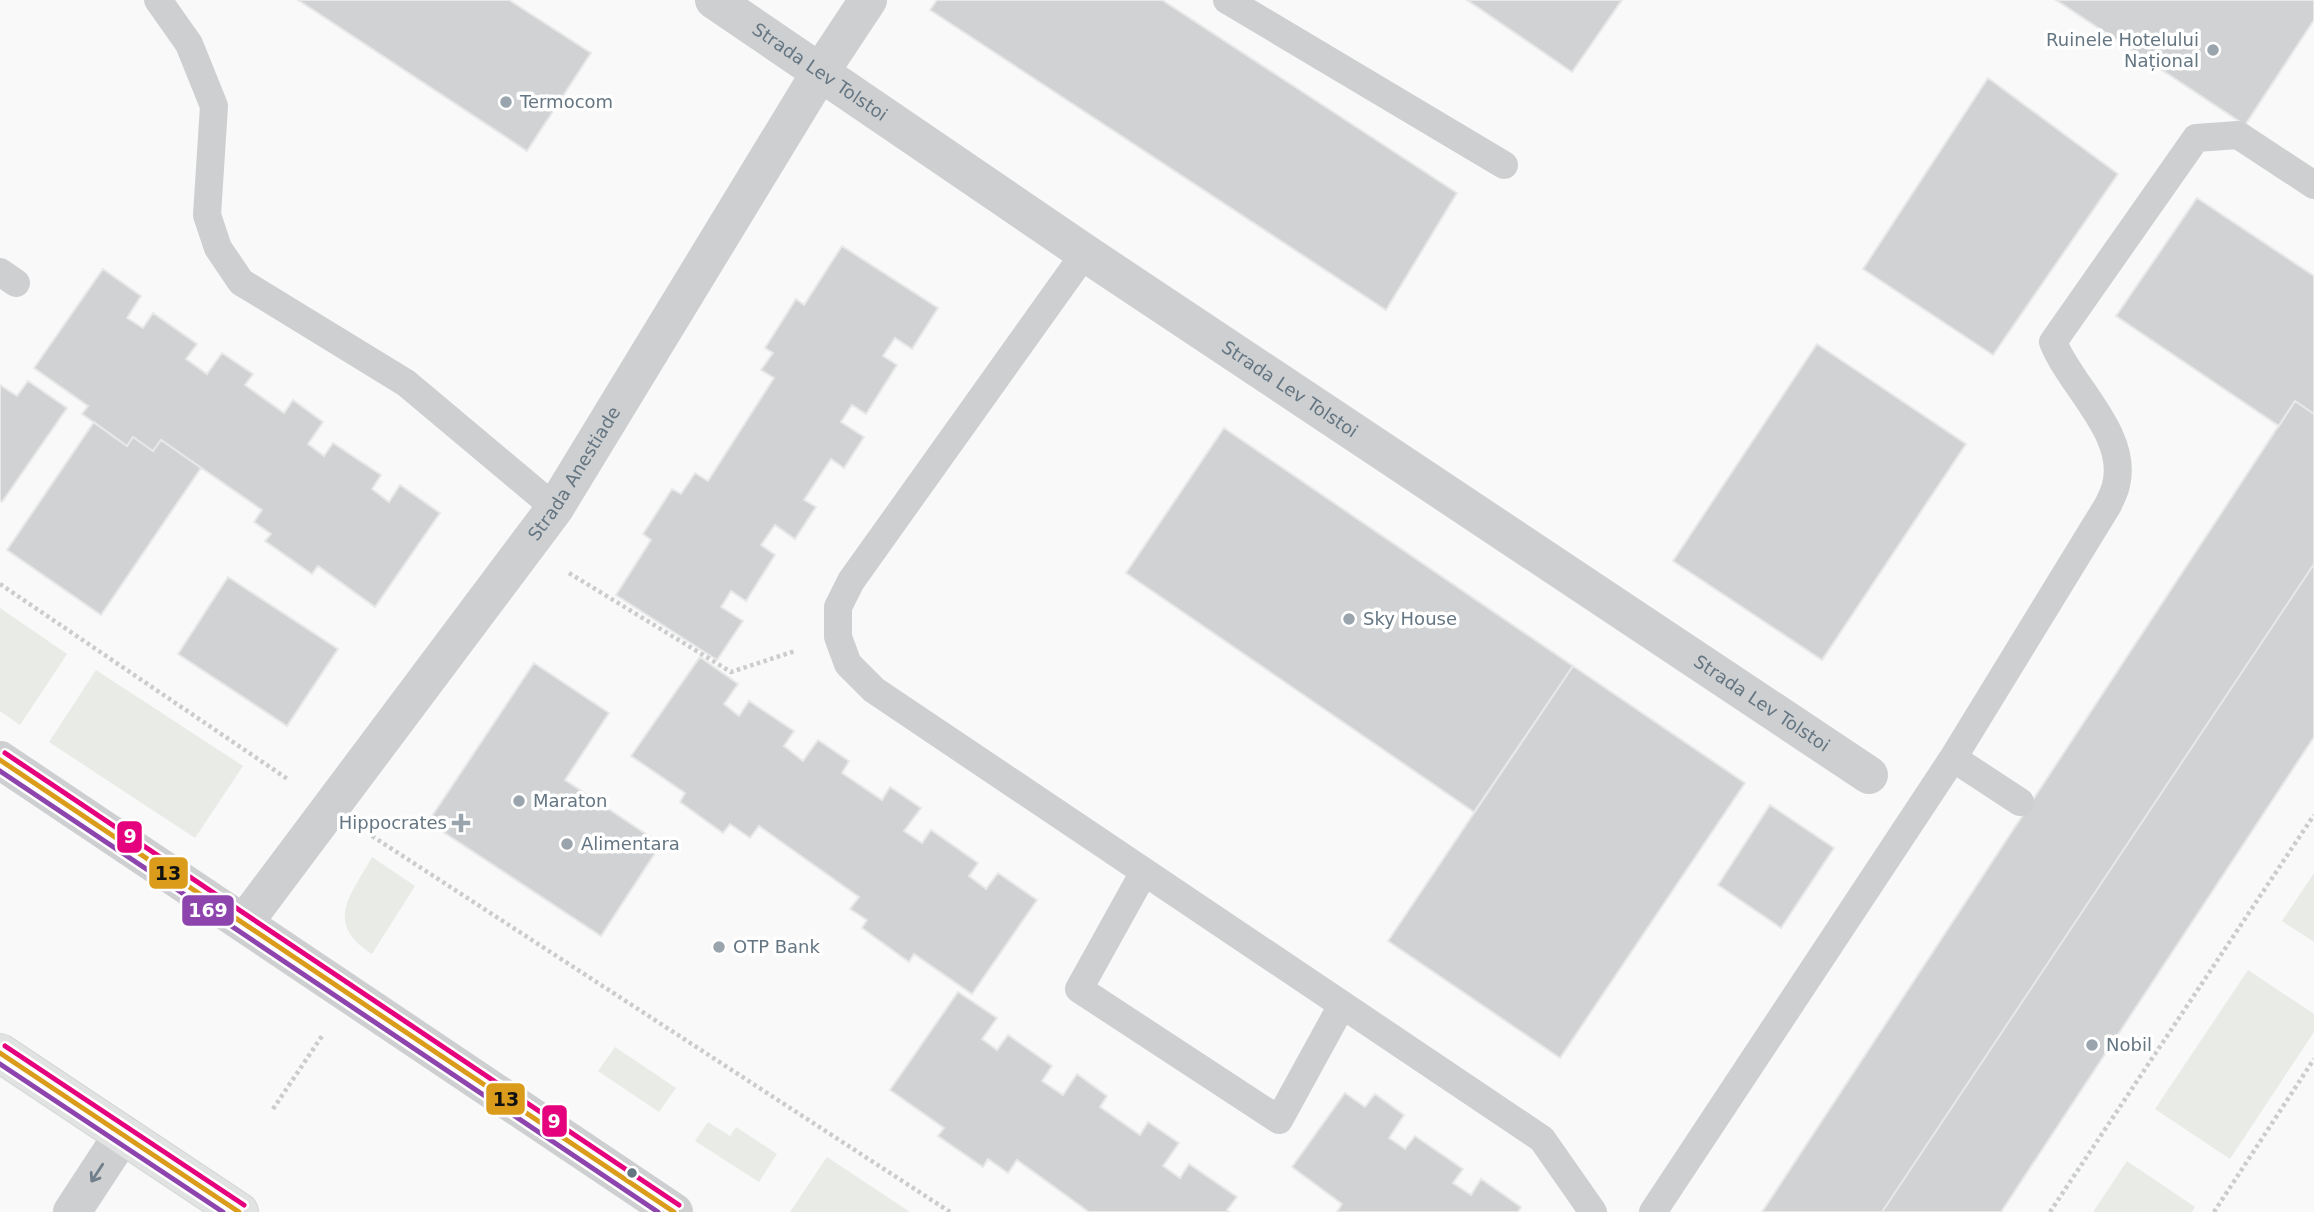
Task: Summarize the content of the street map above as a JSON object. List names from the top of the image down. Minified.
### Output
{"streets":{"street":["Strada Lev Tolstoi","Strada Anestiade"]},"crossings":[["Strada Lev Tolstoi","Strada Anestiade"]],"places":{"other":["Ruinele Hotelului Național","Termocom","Sky House","Maraton","Alimentara","OTP Bank","Nobil"],"health":["Hippocrates"]},"lines":["transit line 9","transit line 13","transit line 169"]}
